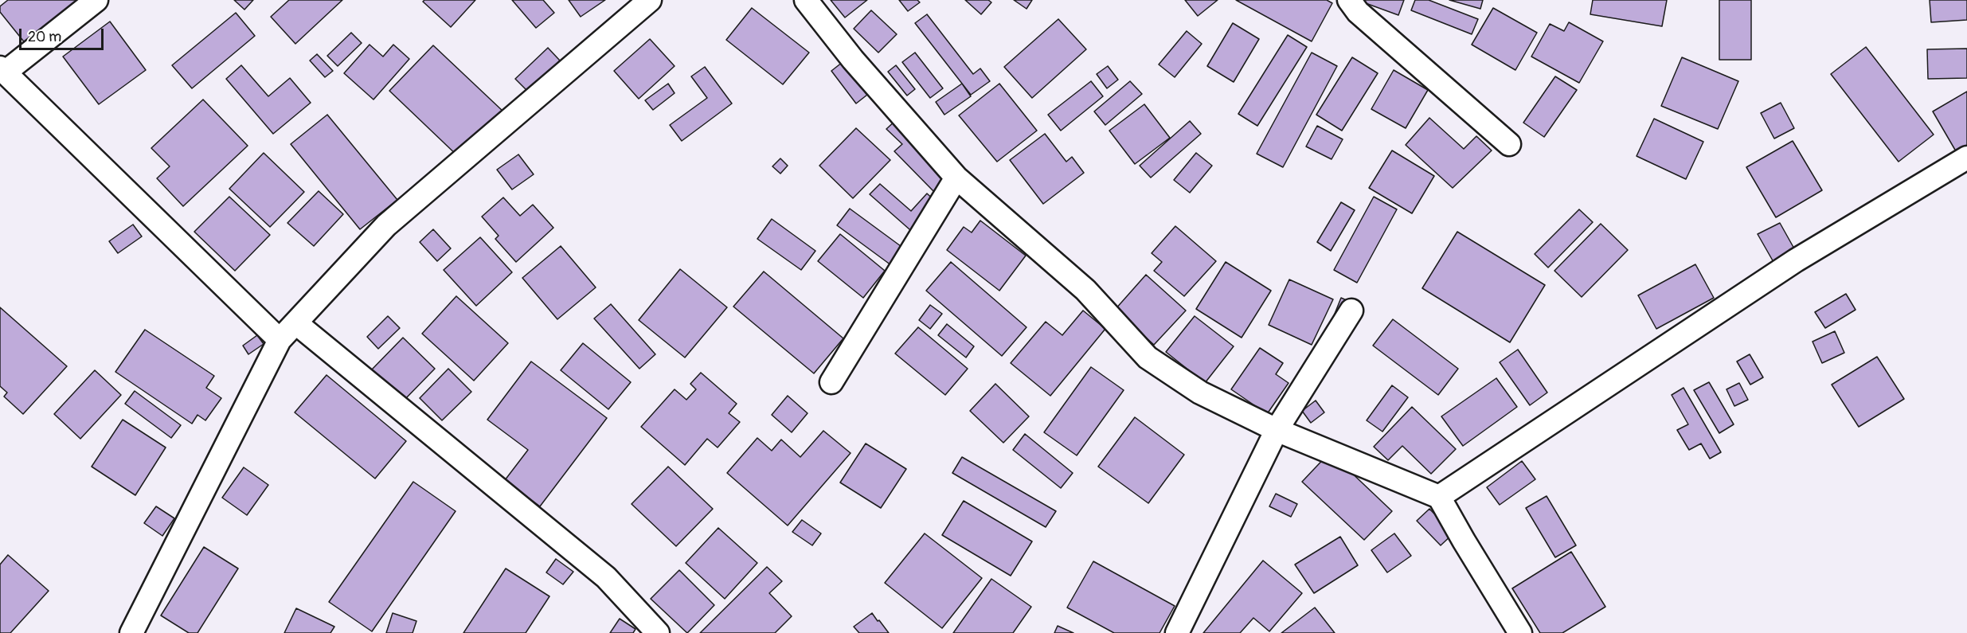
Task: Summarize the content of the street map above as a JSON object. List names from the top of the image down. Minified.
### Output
{"scale_bar":"20 m"}
